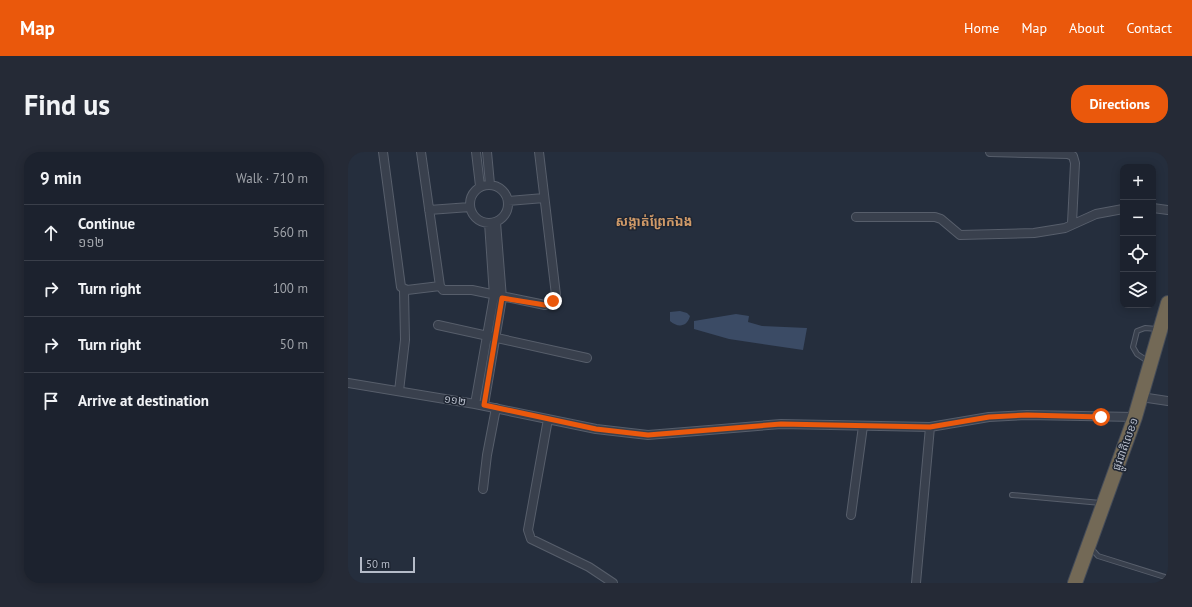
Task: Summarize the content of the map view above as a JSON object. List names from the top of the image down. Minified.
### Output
{"streets":{"highway":["ផ្លូវជាតិលេខ១"],"street":["១១២"]},"crossings":[["១១២","ផ្លូវជាតិលេខ១"]],"districts":["សង្កាត់ព្រែកឯង"],"scale_bar":"50 m","page":{"header":"Map","nav":["Home","Map","About","Contact"],"buttons":"Directions","title":"Find us","heading":["9 min","Walk · 710 m"],"map_buttons":["+","−"],"list":[["Continue","១១២","560 m"],["Turn right","100 m"],["Turn right","50 m"],"Arrive at destination"],"scale":"50 m"}}
